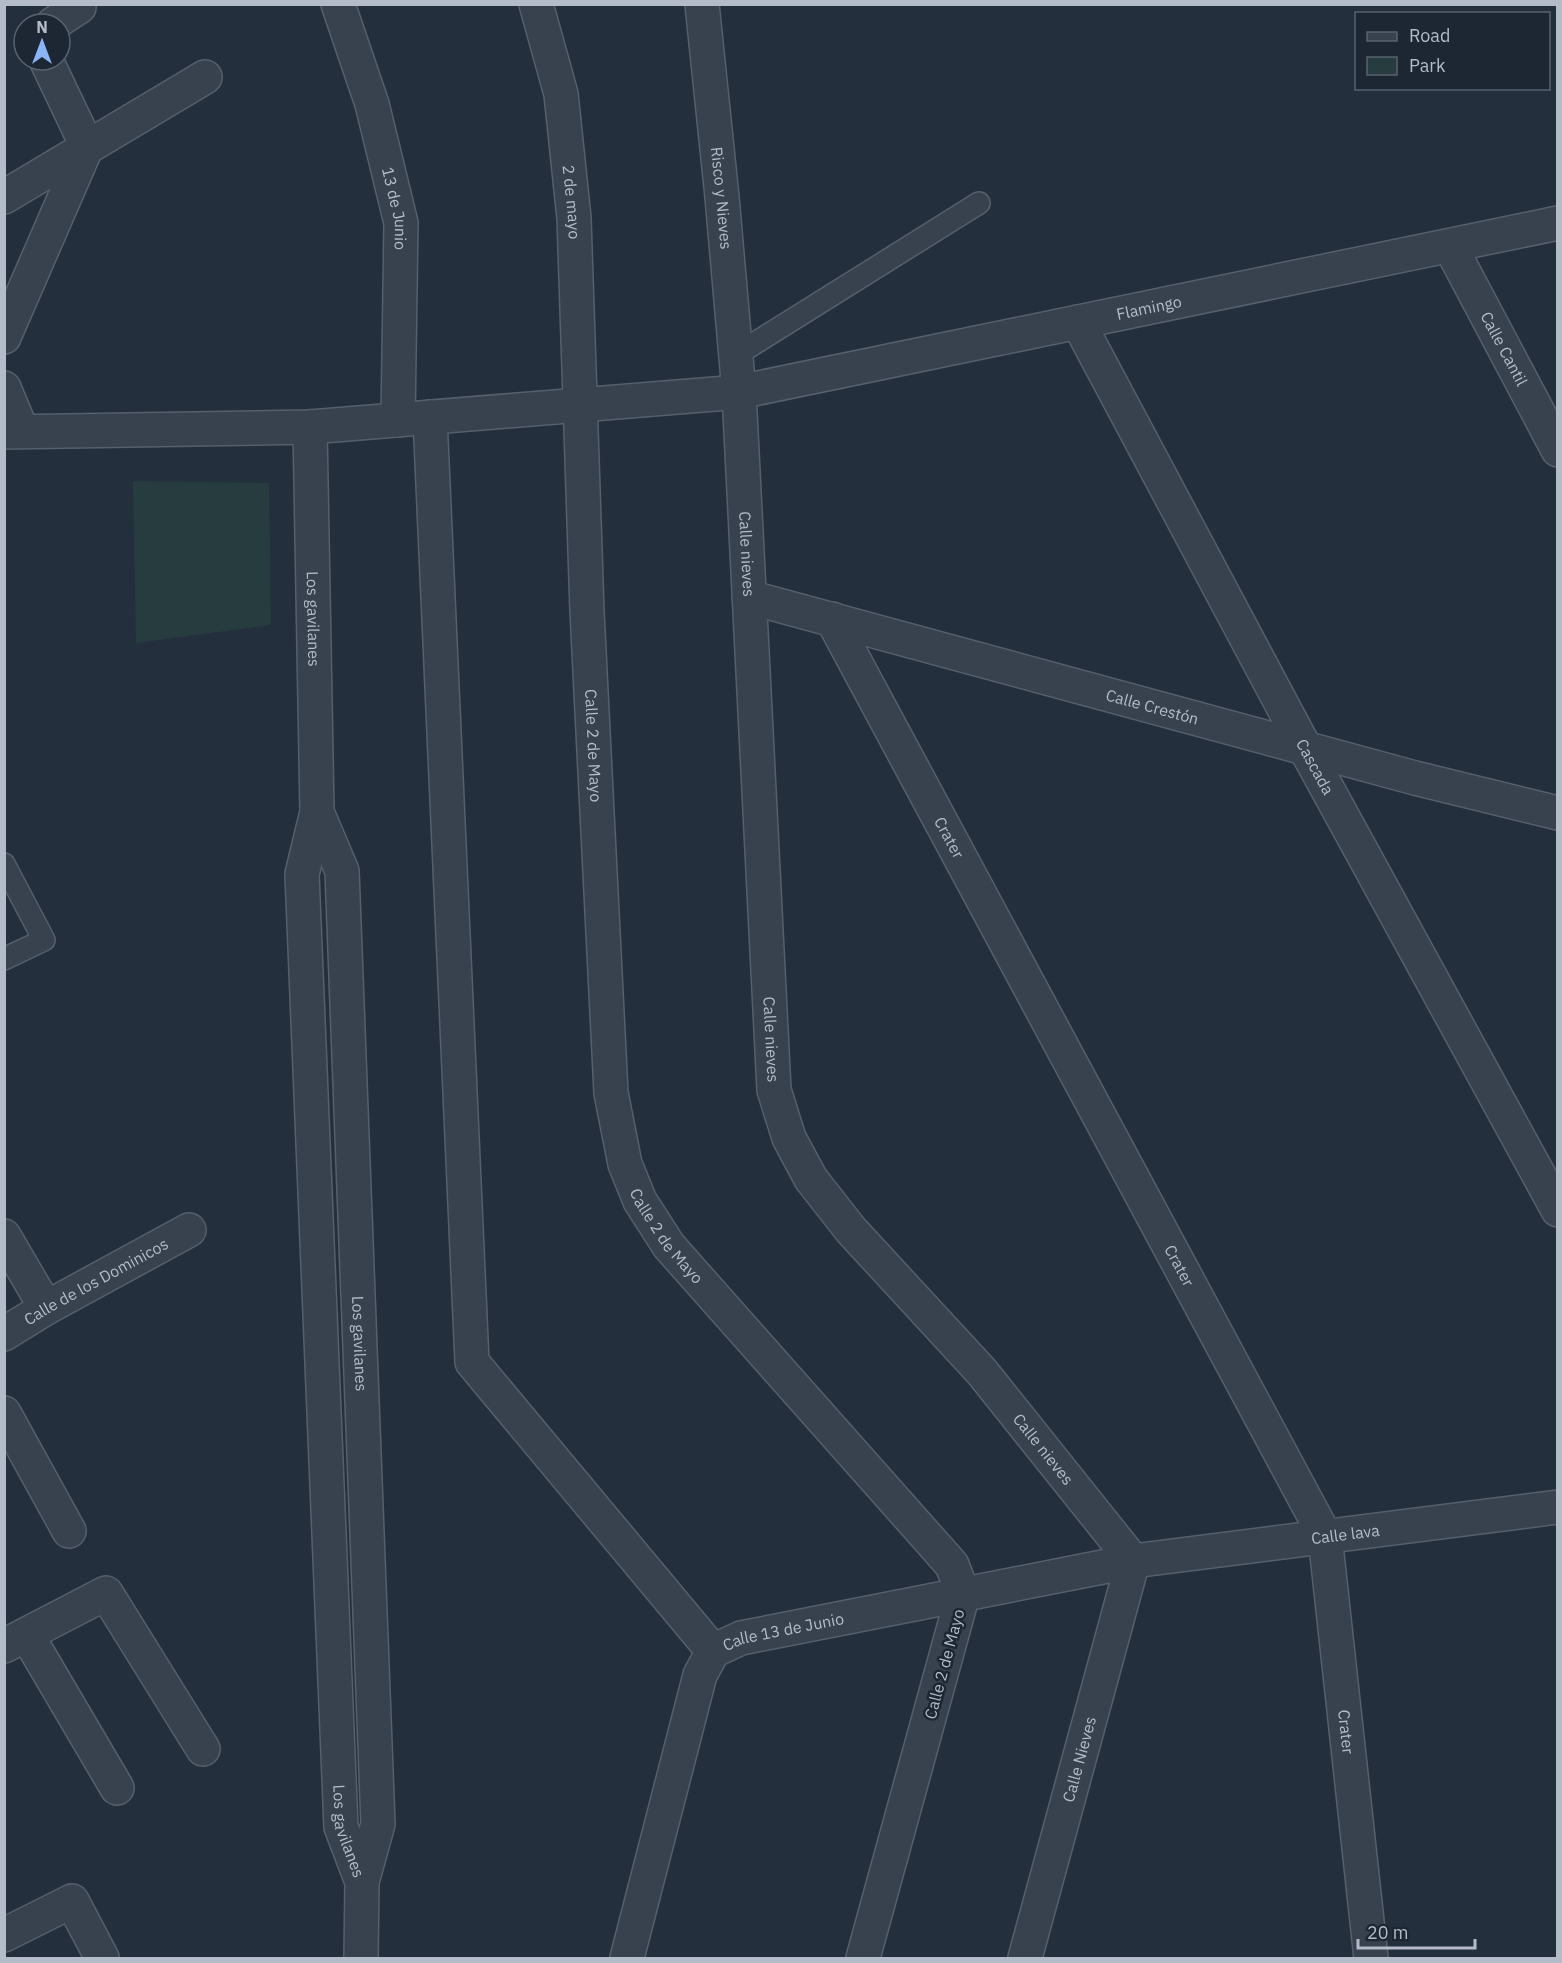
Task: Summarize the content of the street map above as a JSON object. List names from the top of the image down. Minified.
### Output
{"streets":{"street":["Risco y Nieves","2 de mayo","13 de Junio","Flamingo","Calle Cantil","Calle nieves","Los gavilanes","Calle Crestón","Calle 2 de Mayo","Cascada","Crater","Calle de los Dominicos","Calle lava","Calle 13 de Junio","Calle Nieves"]},"crossings":[["Risco y Nieves","Flamingo"],["Risco y Nieves","Calle nieves"],["2 de mayo","Flamingo"],["2 de mayo","Calle 2 de Mayo"],["13 de Junio","Flamingo"],["13 de Junio","Calle 13 de Junio"],["Flamingo","Calle Cantil"],["Flamingo","Calle nieves"],["Flamingo","Los gavilanes"],["Flamingo","Calle 2 de Mayo"],["Flamingo","Cascada"],["Calle nieves","Calle Crestón"],["Calle nieves","Calle lava"],["Calle nieves","Calle 13 de Junio"],["Calle nieves","Calle Nieves"],["Calle Crestón","Cascada"],["Calle Crestón","Crater"],["Calle 2 de Mayo","Calle 13 de Junio"],["Crater","Calle lava"],["Calle lava","Calle 13 de Junio"],["Calle lava","Calle Nieves"],["Calle 13 de Junio","Calle Nieves"]],"legend":["Road","Park"],"scale_bar":"20 m","north":"top"}
